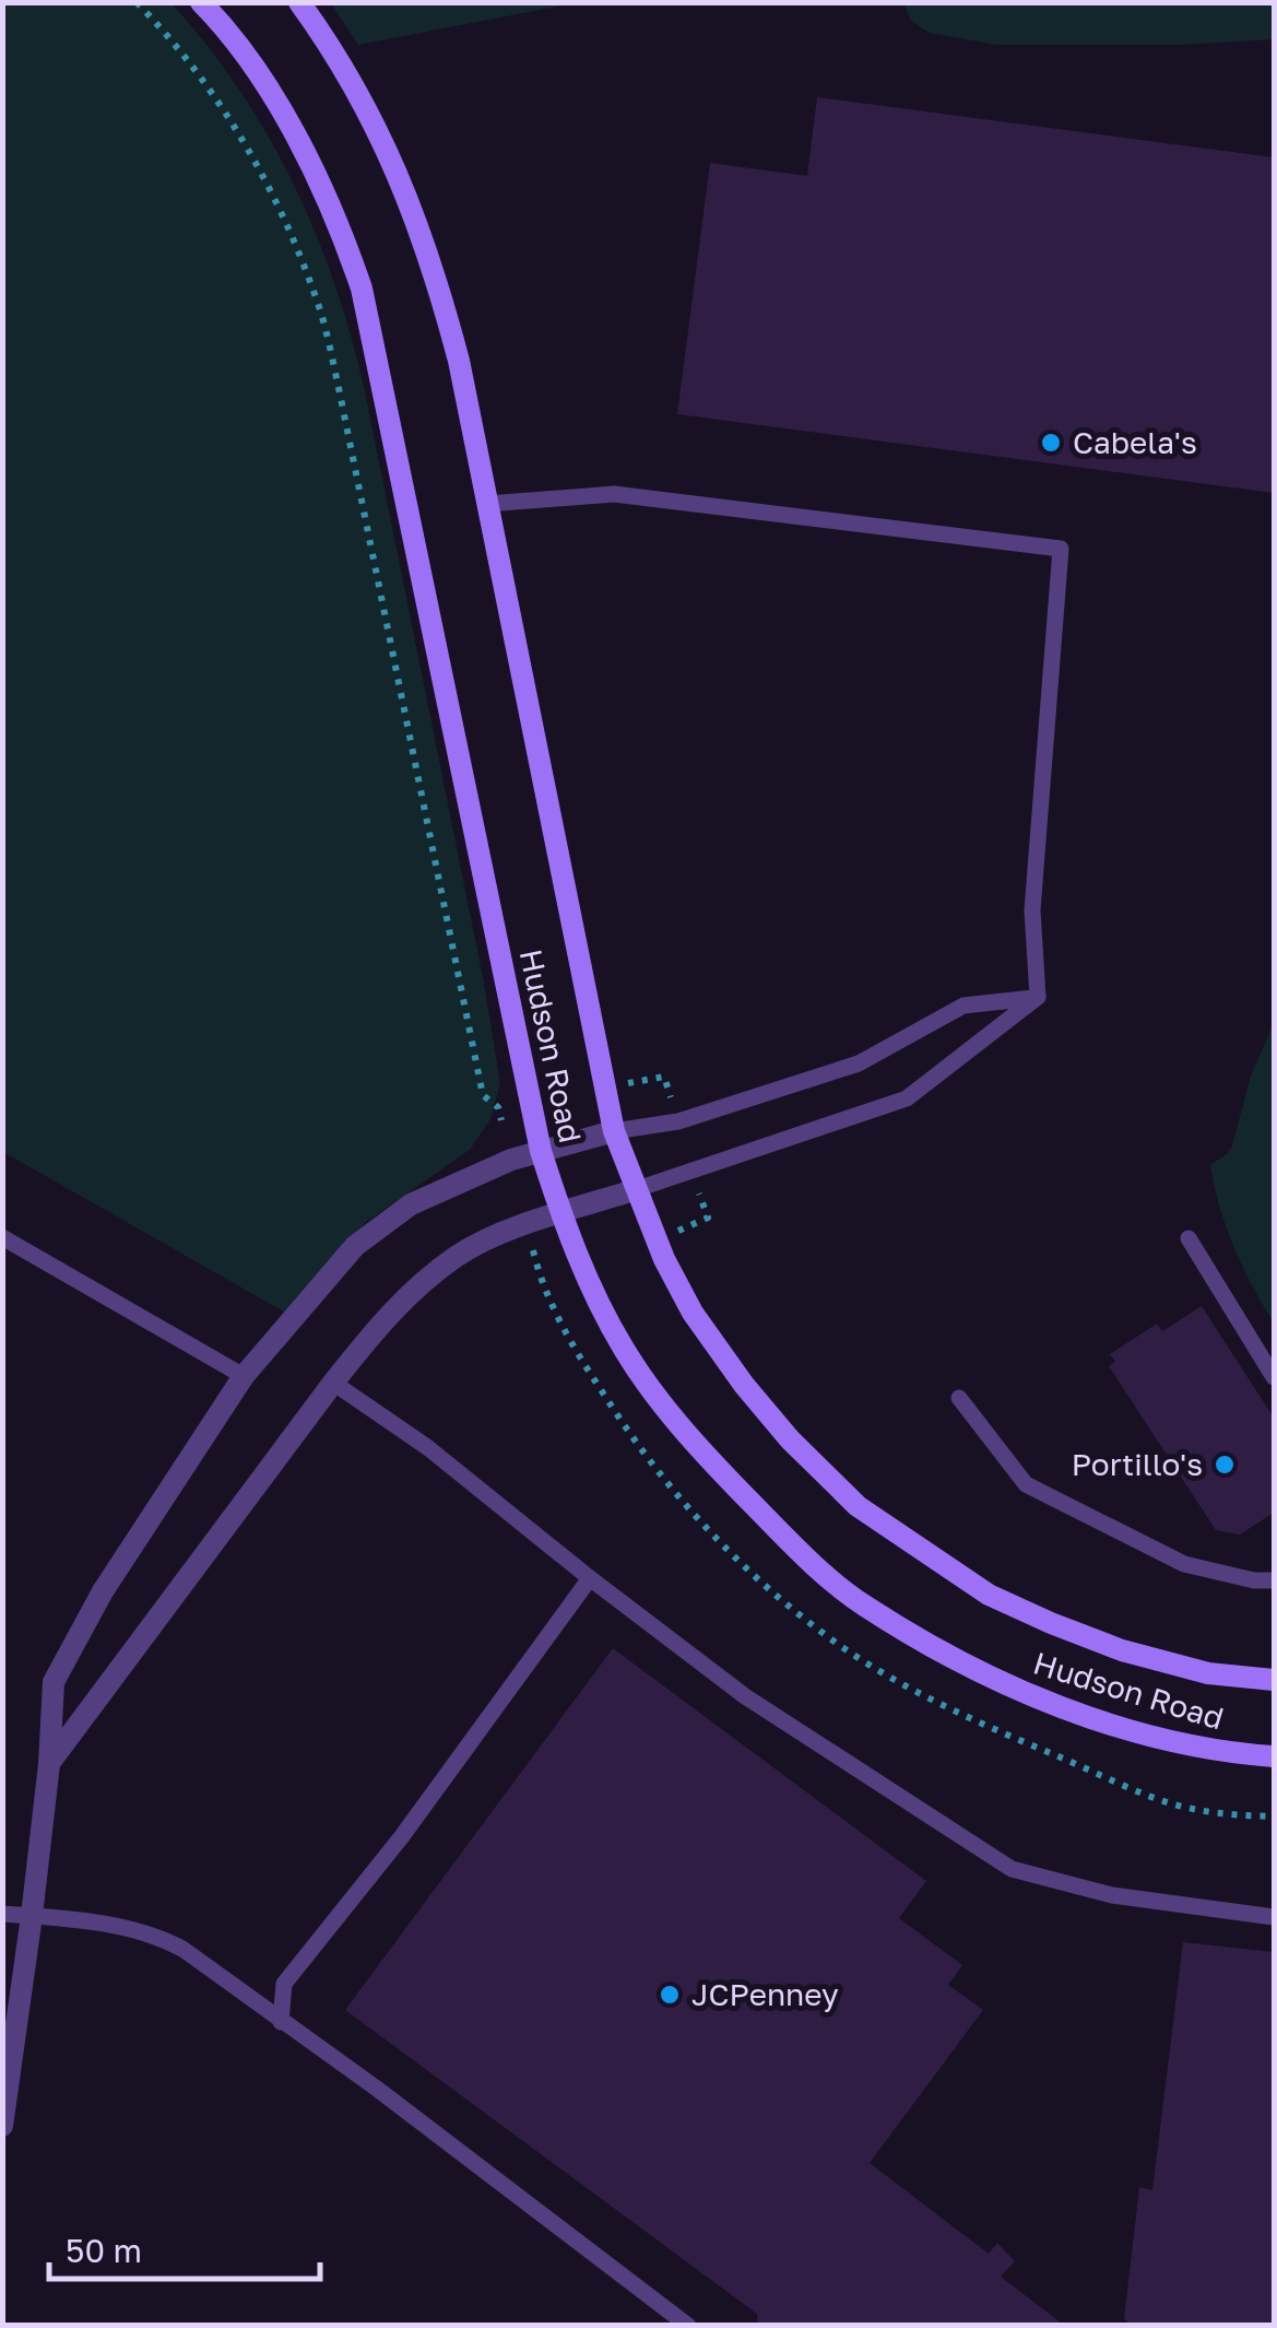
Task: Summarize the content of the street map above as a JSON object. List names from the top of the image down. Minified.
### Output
{"streets":{"street":["Hudson Road"]},"places":["Cabela's","Portillo's","JCPenney"],"scale_bar":"50 m"}
